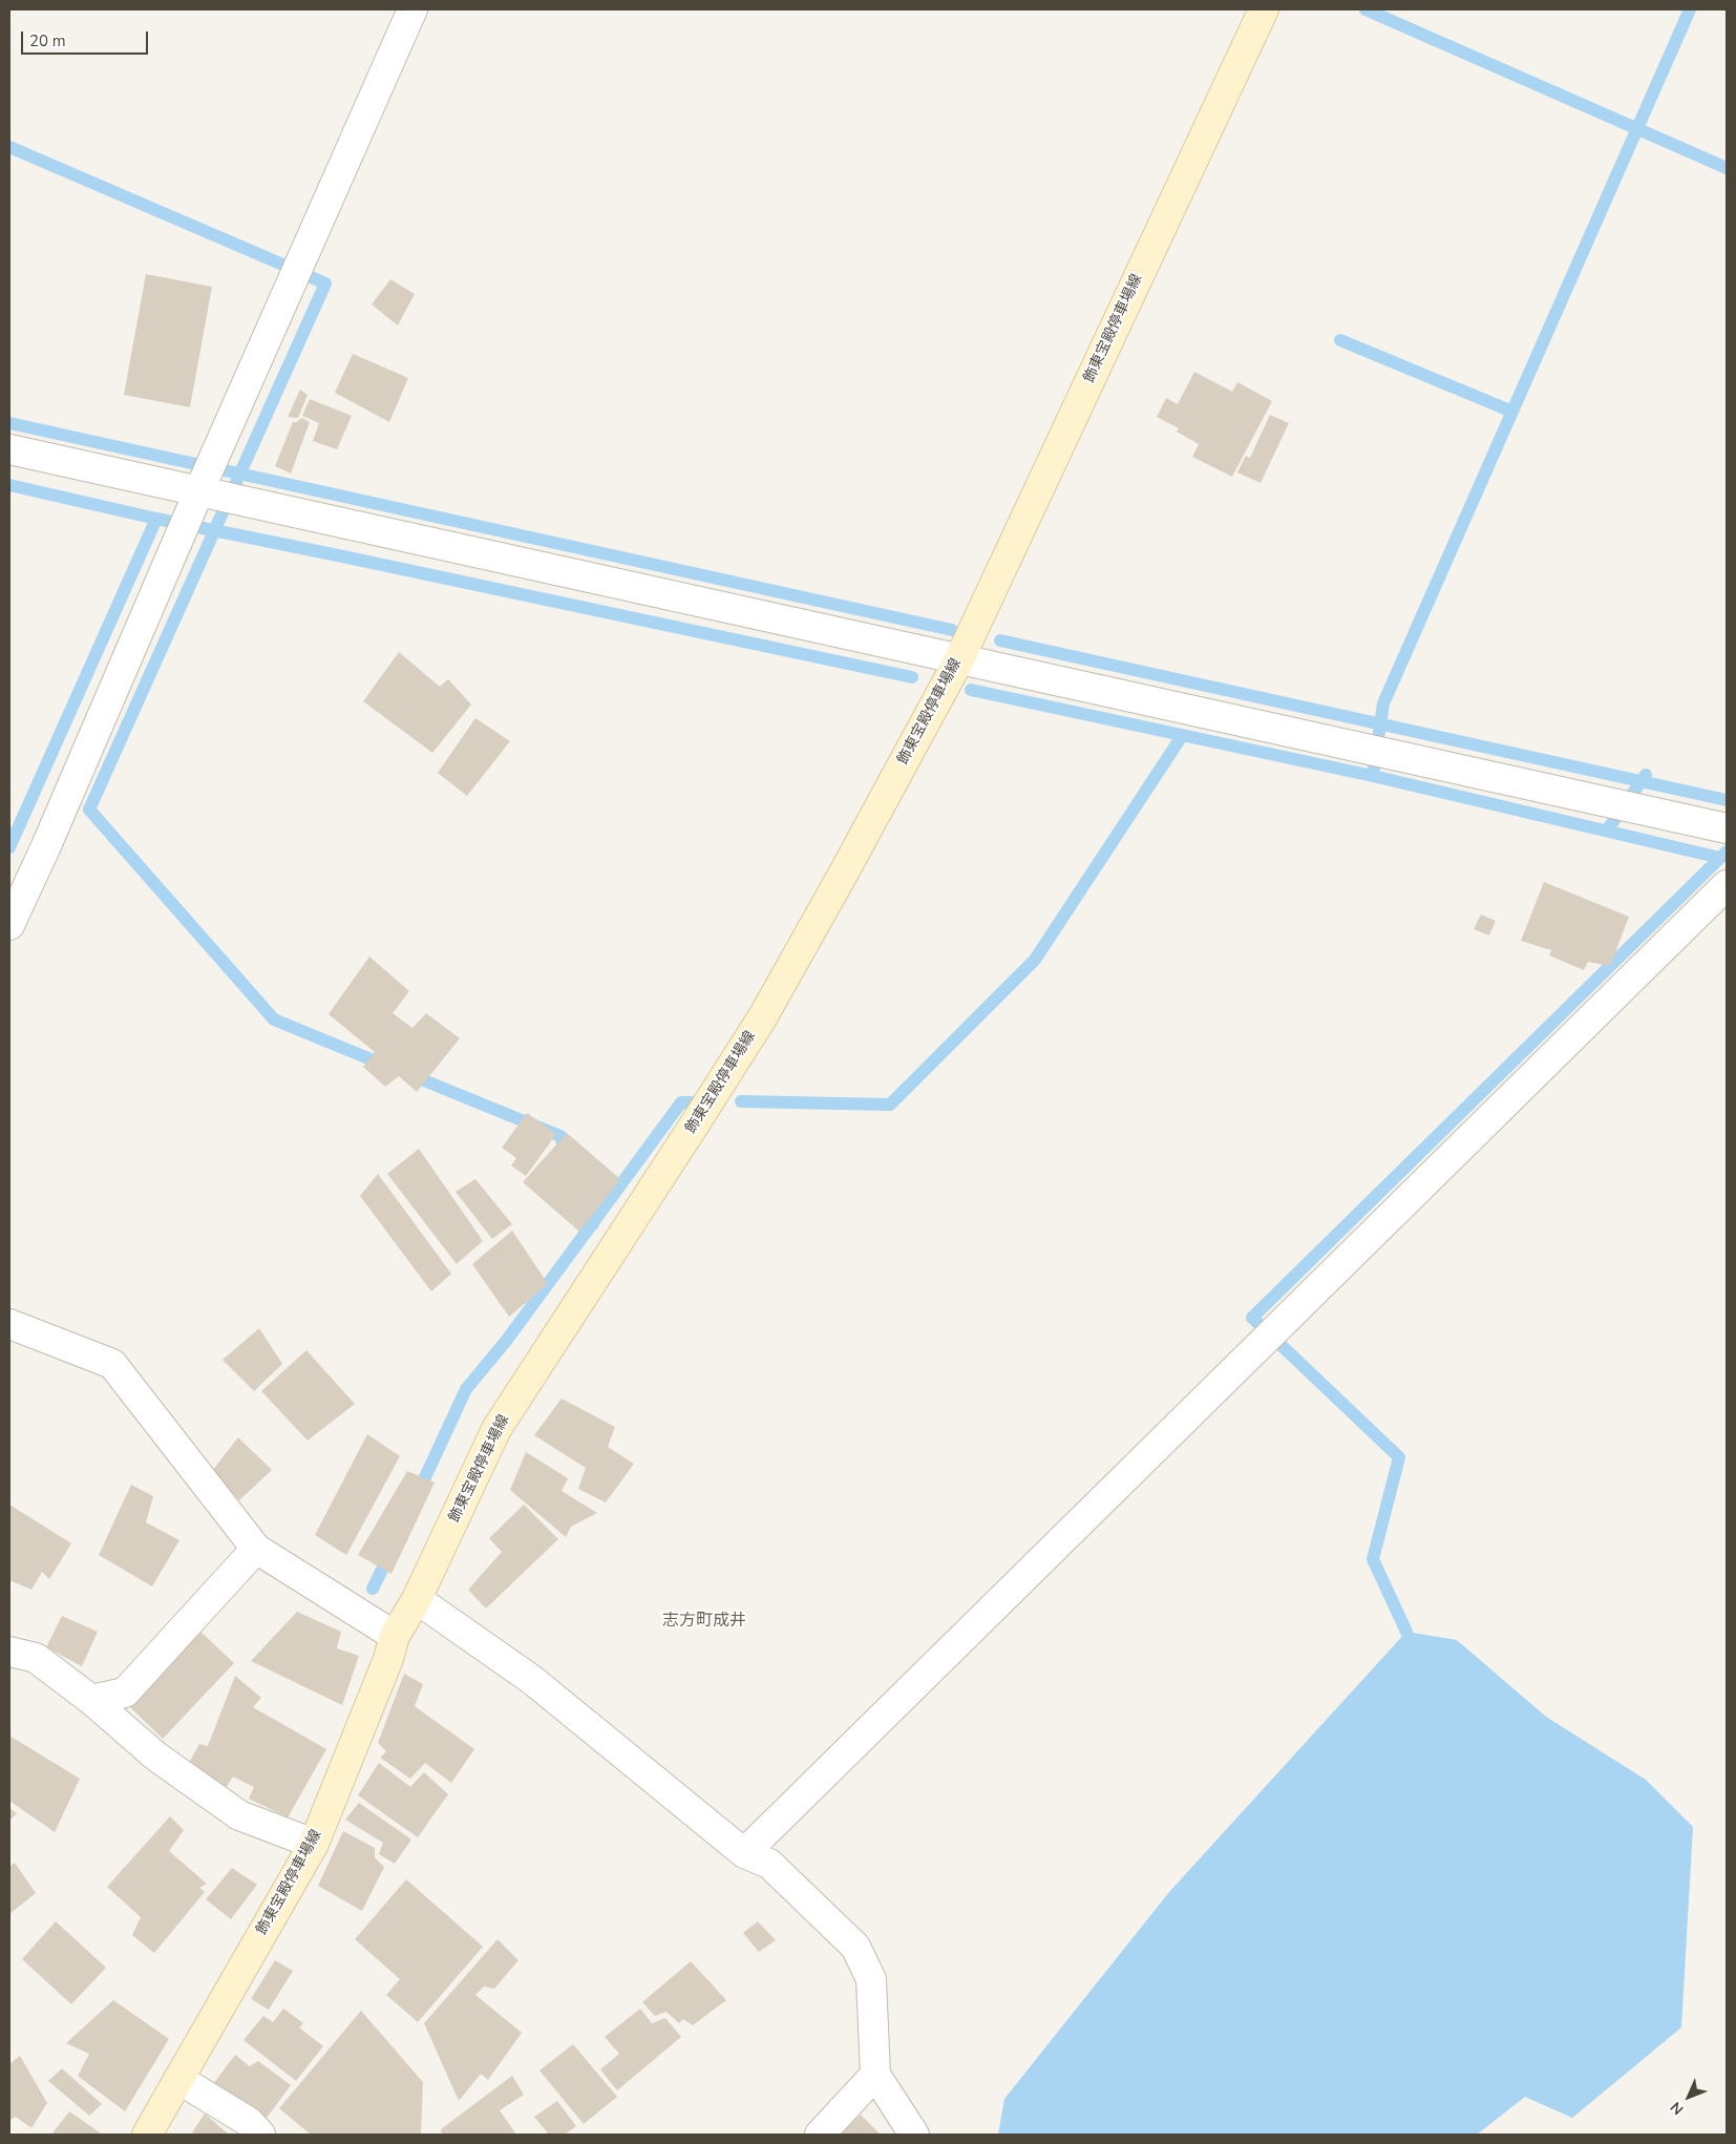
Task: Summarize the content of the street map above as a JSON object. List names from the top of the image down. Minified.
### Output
{"streets":{"main road":["飾東宝殿停車場線"]},"districts":["志方町成井"],"scale_bar":"20 m","north":"bottom left"}
